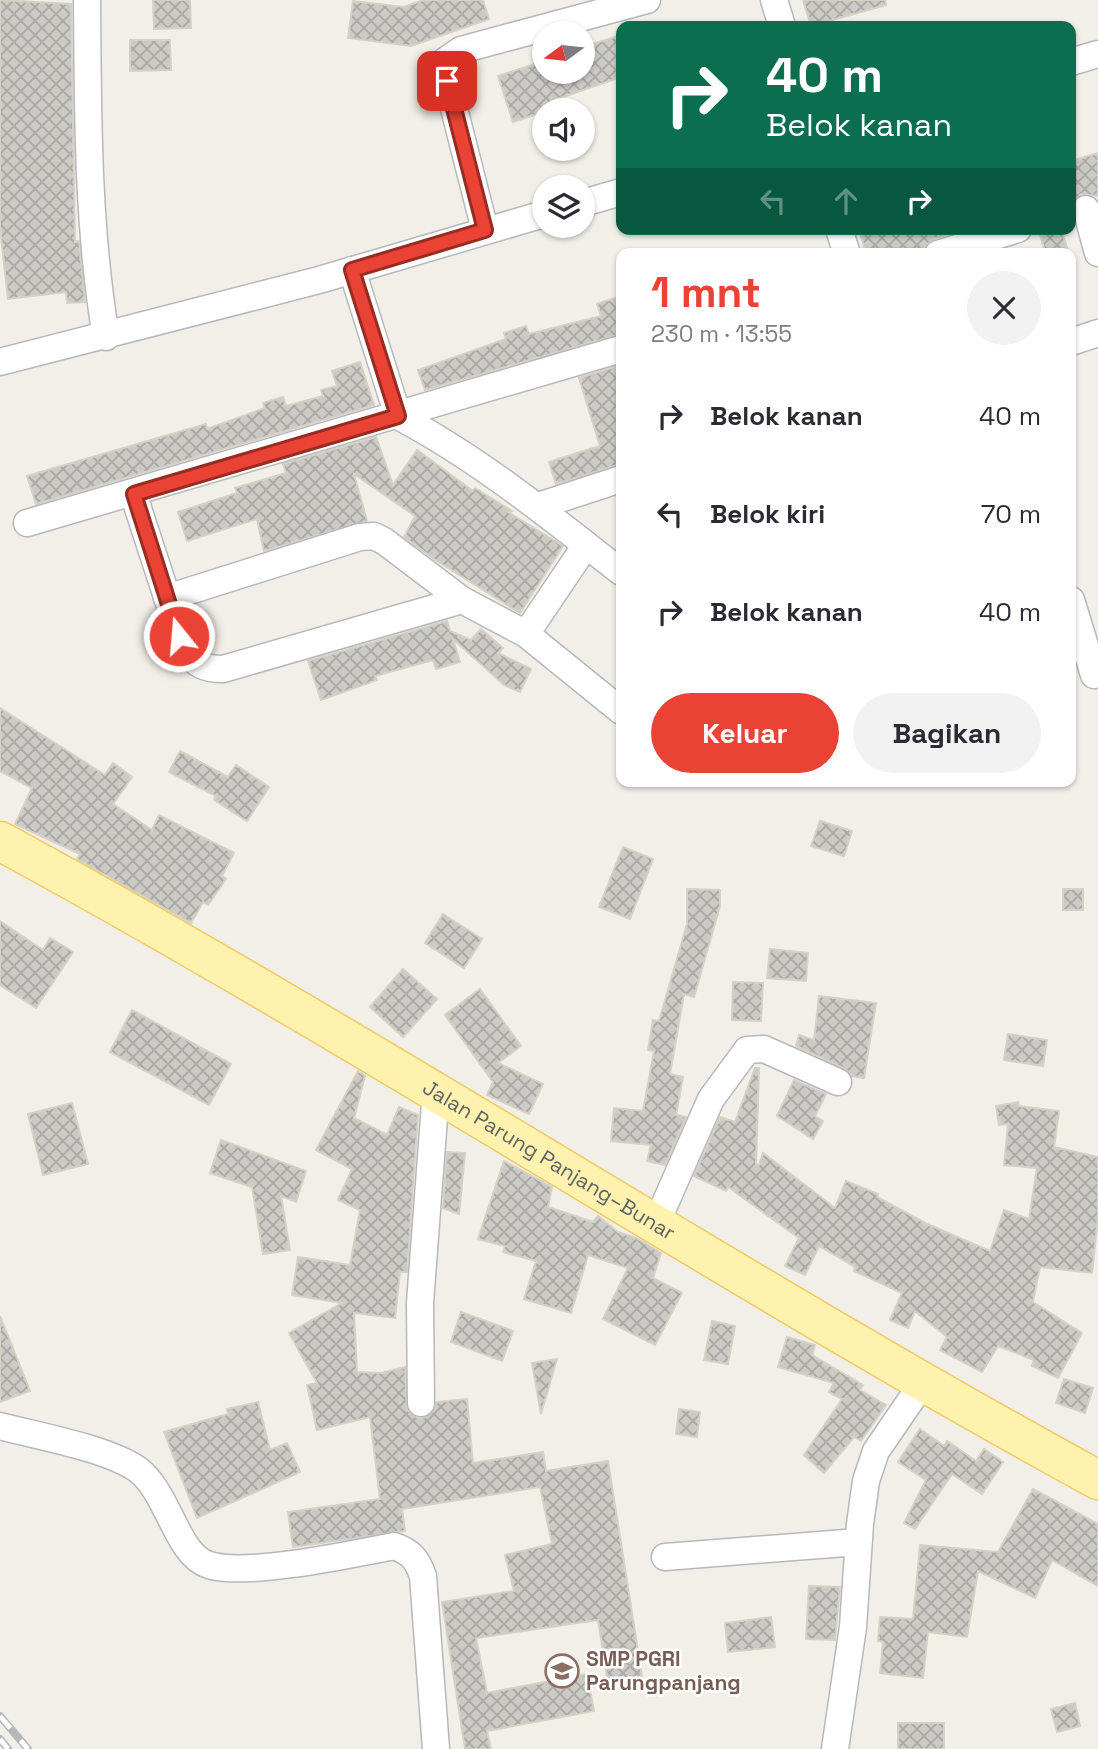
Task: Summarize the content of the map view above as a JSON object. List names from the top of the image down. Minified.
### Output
{"streets":{"main road":["Jalan Parung Panjang–Bunar"]},"places":{"school or university":["SMP PGRI Parungpanjang"]},"north":"left","page":{"turn":["40 m","Belok kanan"],"heading":["1 mnt","230 m · 13:55"],"list":[{"name":"Belok kanan","value":"40 m"},{"name":"Belok kiri","value":"70 m"},{"name":"Belok kanan","value":"40 m"}],"buttons":["Keluar","Bagikan"]}}
